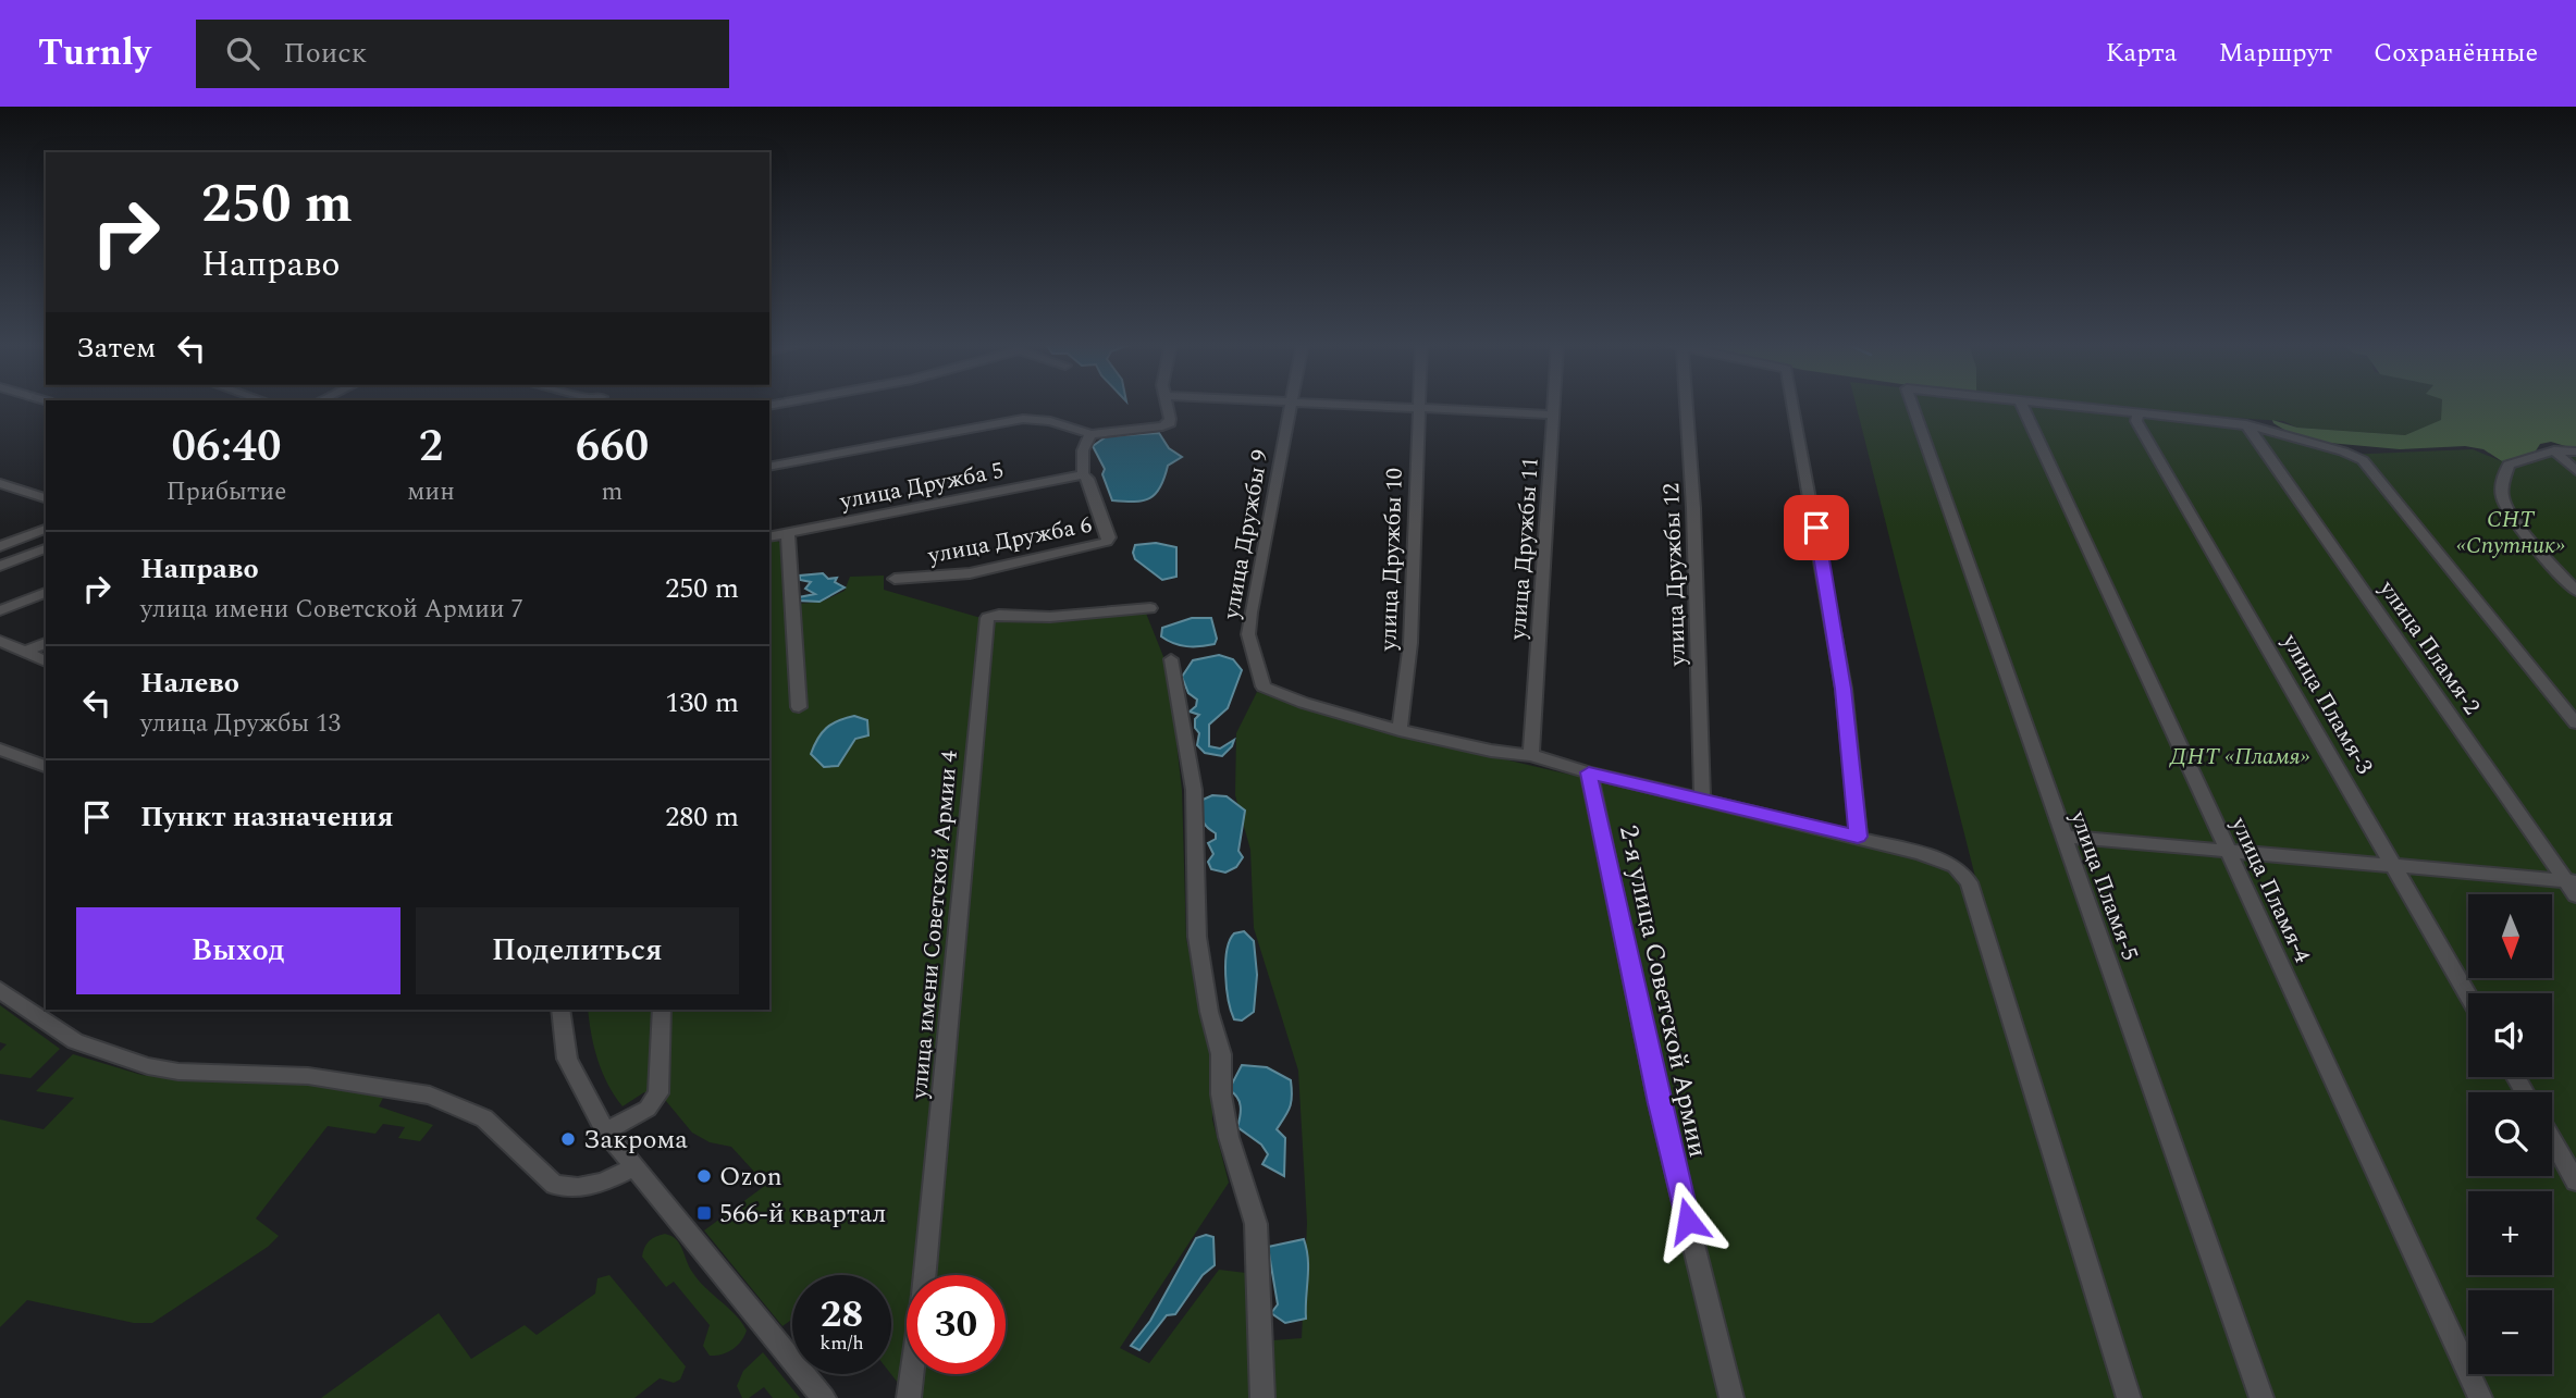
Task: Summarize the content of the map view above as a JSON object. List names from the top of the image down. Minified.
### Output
{"streets":{"street":["улица Дружба 5","улица Дружбы 9","улица Дружба 6","улица Дружбы 11","улица Дружбы 10","улица Дружбы 12","улица Пламя-2","улица Пламя-3","улица Пламя-5","улица Пламя-4","улица имени Советской Армии 4","2-я улица Советской Армии"]},"crossings":[["улица Дружба 5","улица Дружба 6"],["улица Дружбы 9","улица Дружбы 10"]],"parks":["СНТ «Спутник»","ДНТ «Пламя»"],"places":{"other":["Закрома","Ozon"],"transit":["566-й квартал"]},"north":"bottom","page":{"header":"Turnly","search":"Поиск","nav":["Карта","Маршрут","Сохранённые"],"turn":["250 m","Направо"],"then":"Затем","eta":["06:40","Прибытие","2","мин","660","m"],"list":[{"name":"Направо","note":"улица имени Советской Армии 7","value":"250 m"},{"name":"Налево","note":"улица Дружбы 13","value":"130 m"},{"name":"Пункт назначения","value":"280 m"}],"buttons":["Выход","Поделиться"],"map_buttons":["+","−"],"speed":"28 km/h","limit":"30"}}
